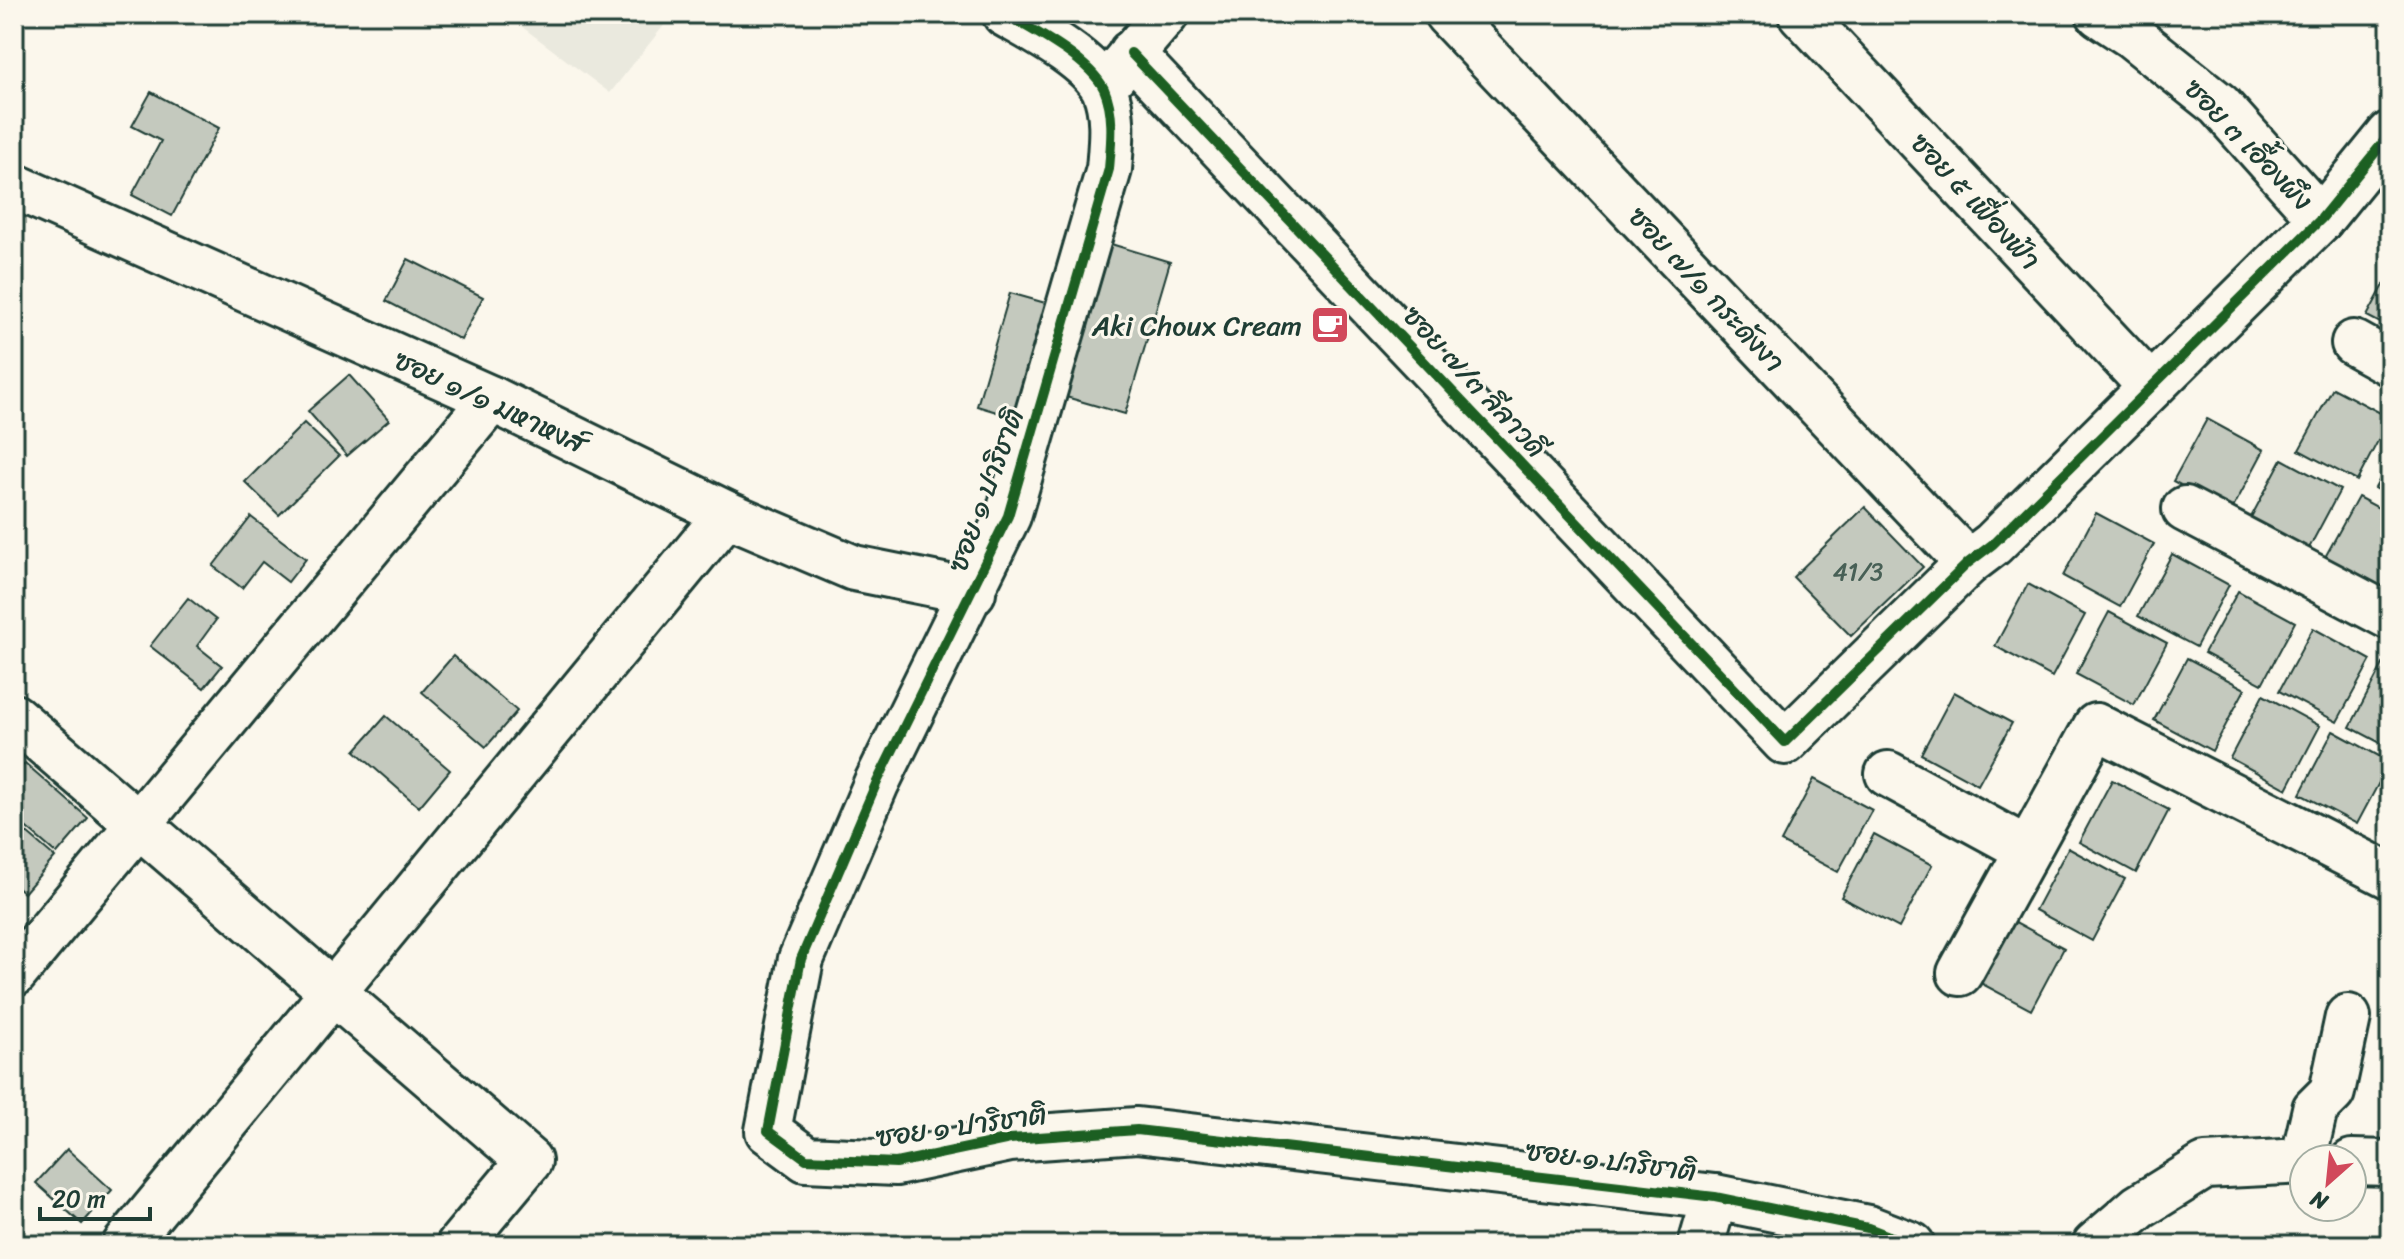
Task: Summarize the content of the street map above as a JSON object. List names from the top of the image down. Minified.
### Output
{"streets":{"street":["ซอย ๓ เอื้องผึง","ซอย ๕ เฟื่องฟ้า","ซอย ๗/๑ กระดังงา","ซอย ๗/๓ ลีลาวดี","ซอย ๑/๑ มหาหงส์","ซอย ๑ ปาริชาติ"]},"crossings":[["ซอย ๗/๑ กระดังงา","ซอย ๗/๓ ลีลาวดี"],["ซอย ๑/๑ มหาหงส์","ซอย ๑ ปาริชาติ"]],"places":{"cafe":["Aki Choux Cream"]},"house_numbers":["41/3"],"scale_bar":"20 m","north":"bottom left"}
